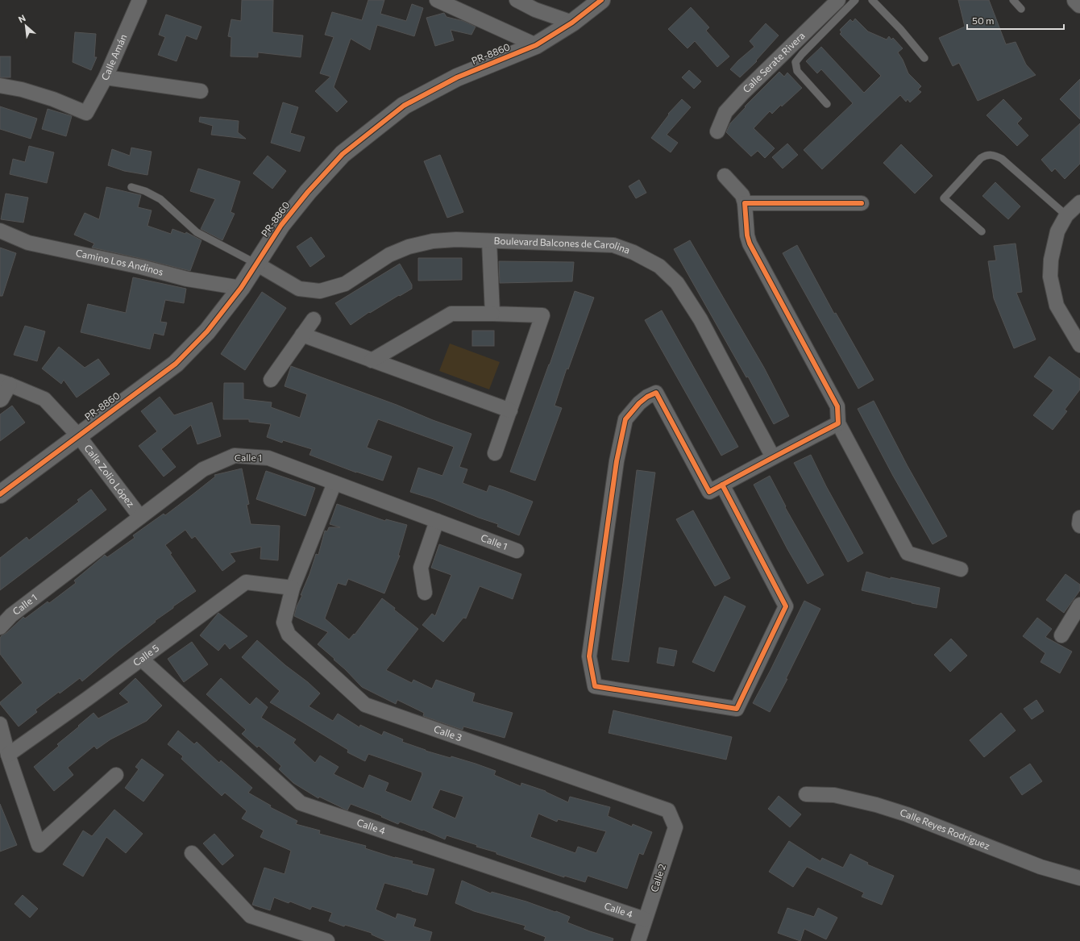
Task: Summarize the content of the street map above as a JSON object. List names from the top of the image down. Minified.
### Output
{"streets":{"street":["PR-8860","Calle Amán","Calle Serate Rivera","Boulevard Balcones de Carolina","Camino Los Andinos","Calle 1","Calle Zolio López","Calle 5","Calle 3","Calle 4","Calle Reyes Rodríguez","Calle 2"]},"crossings":[["PR-8860","Boulevard Balcones de Carolina"],["PR-8860","Camino Los Andinos"],["PR-8860","Calle Zolio López"],["Calle 1","Calle Zolio López"],["Calle 1","Calle 3"],["Calle 5","Calle 3"],["Calle 5","Calle 4"],["Calle 3","Calle 2"],["Calle 4","Calle 2"]],"scale_bar":"50 m","north":"top left"}
